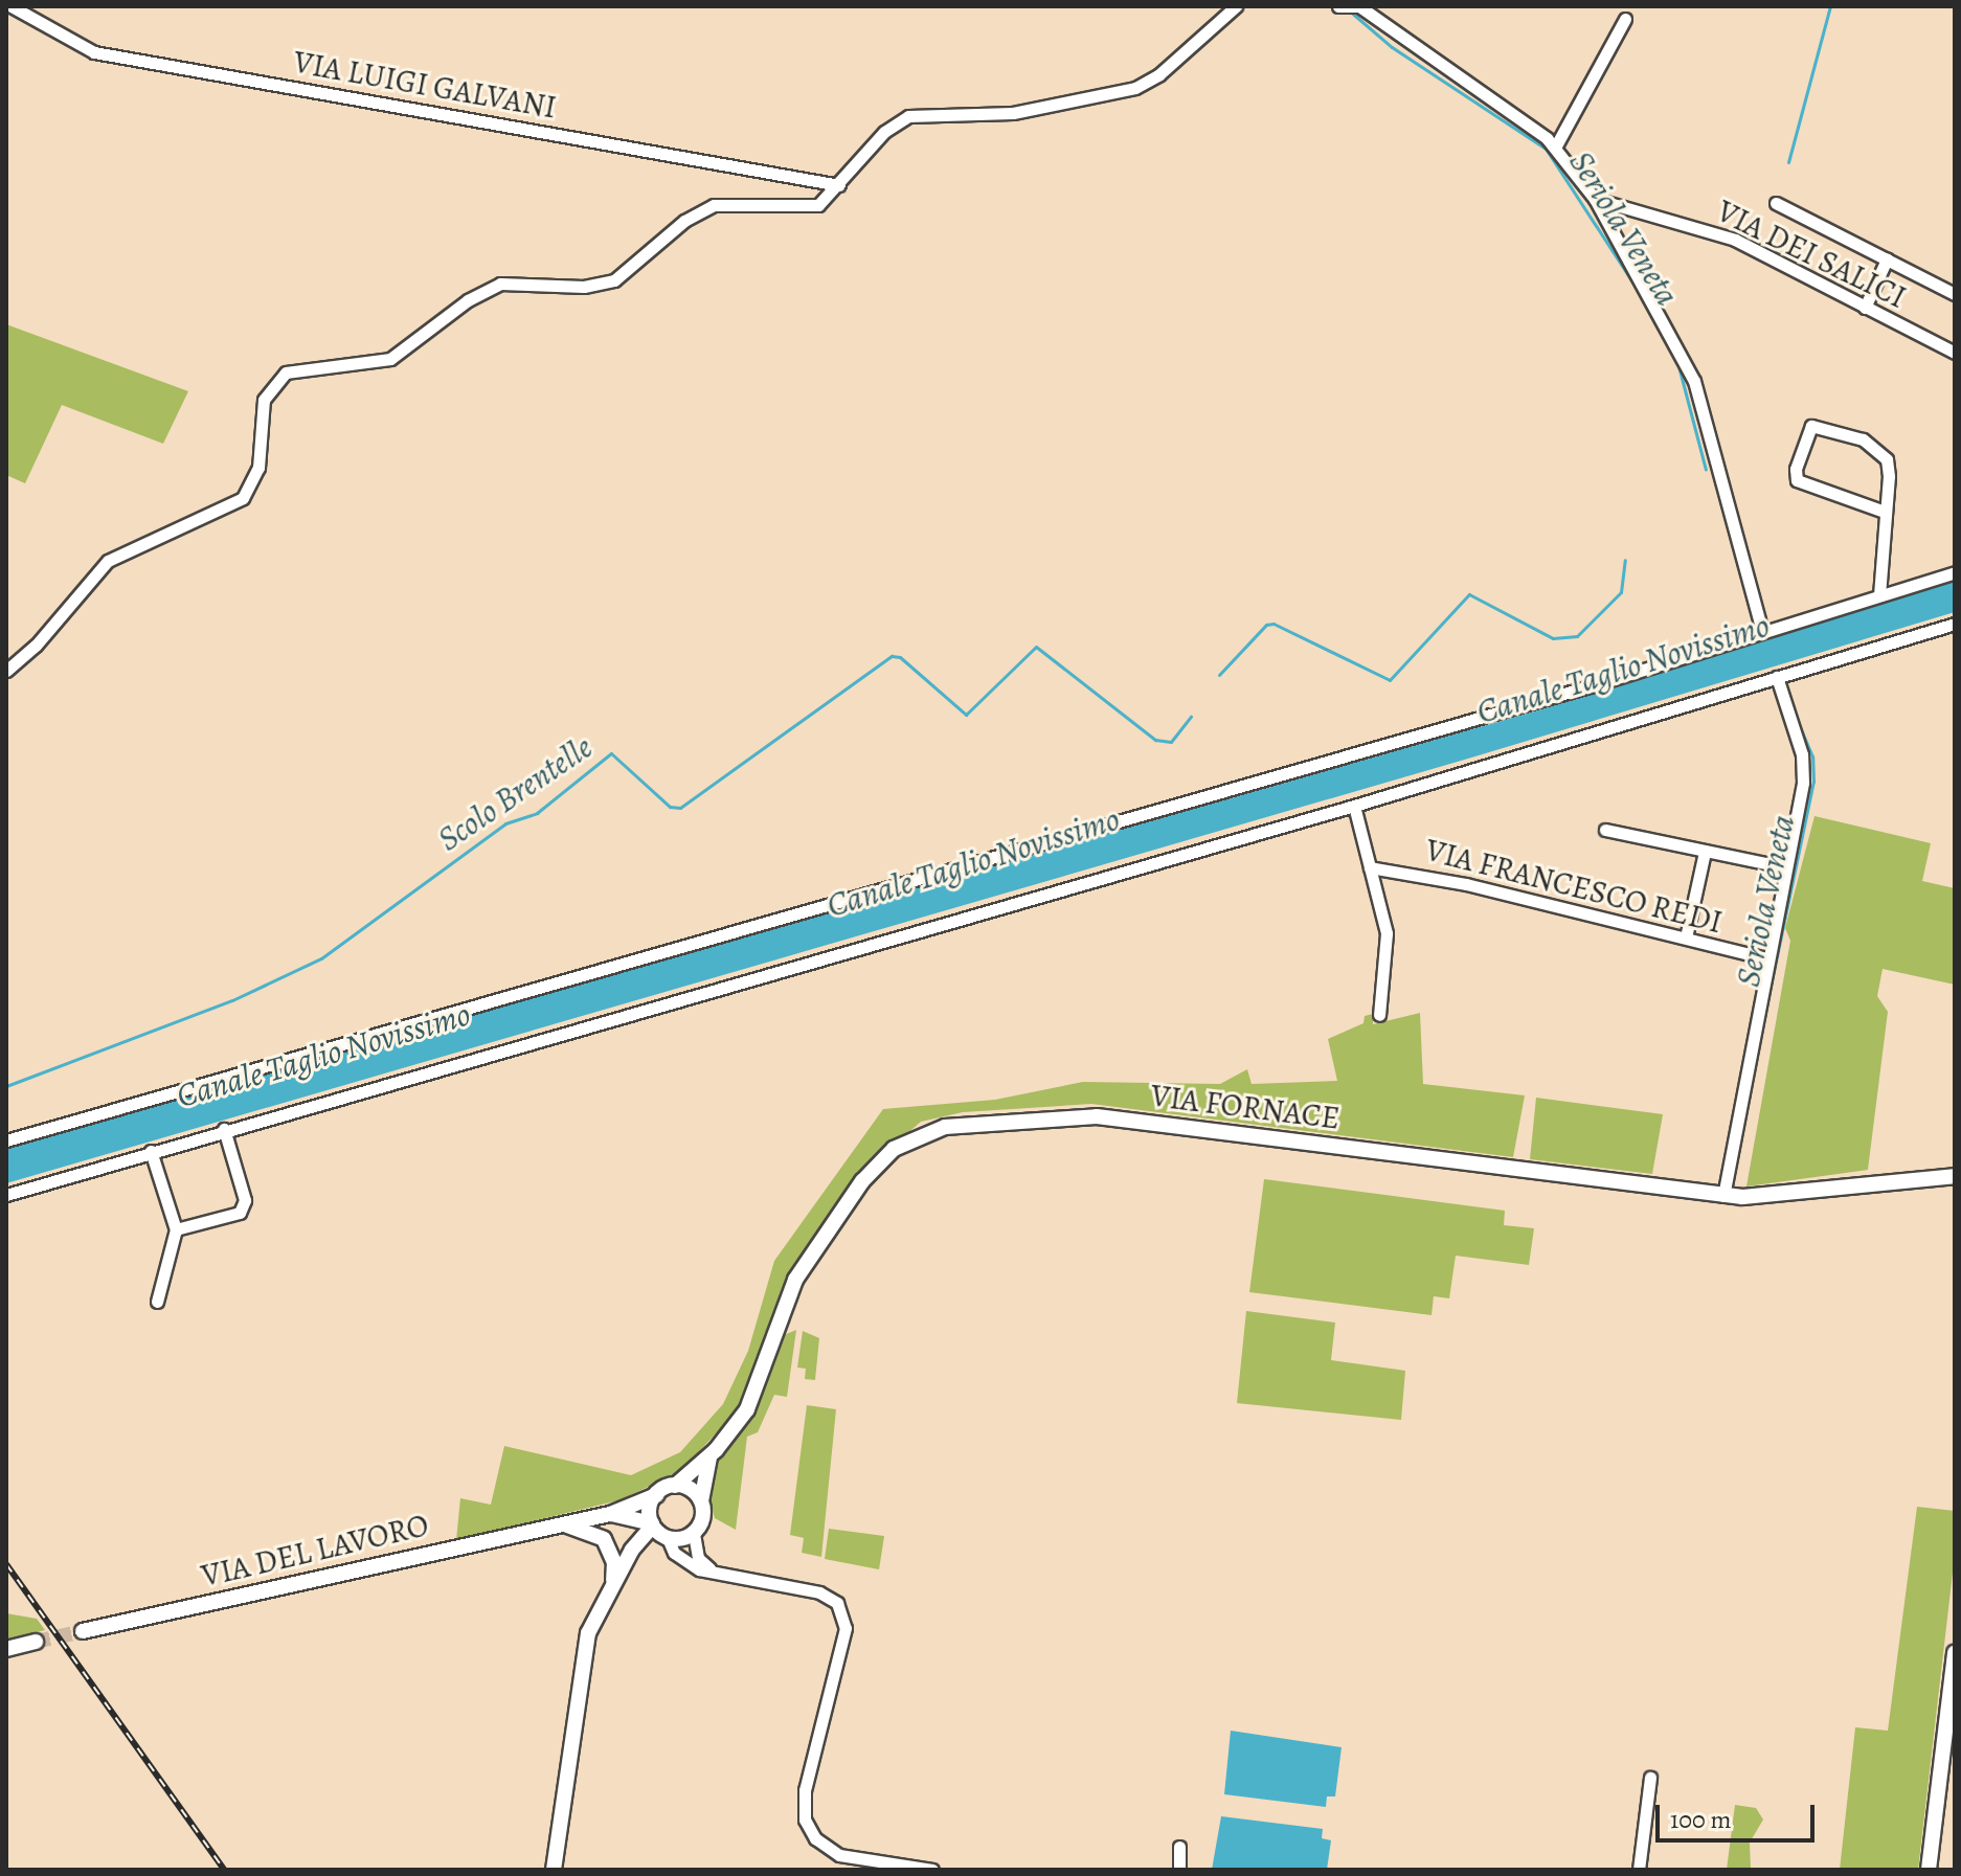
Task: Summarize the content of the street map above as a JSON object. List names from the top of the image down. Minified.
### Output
{"streets":{"street":["VIA LUIGI GALVANI","VIA DEI SALICI","VIA FRANCESCO REDI","VIA FORNACE","VIA DEL LAVORO"]},"crossings":[["VIA FORNACE","VIA DEL LAVORO"]],"water":["Seriola Veneta","Canale Taglio Novissimo","Scolo Brentelle"],"scale_bar":"100 m"}
